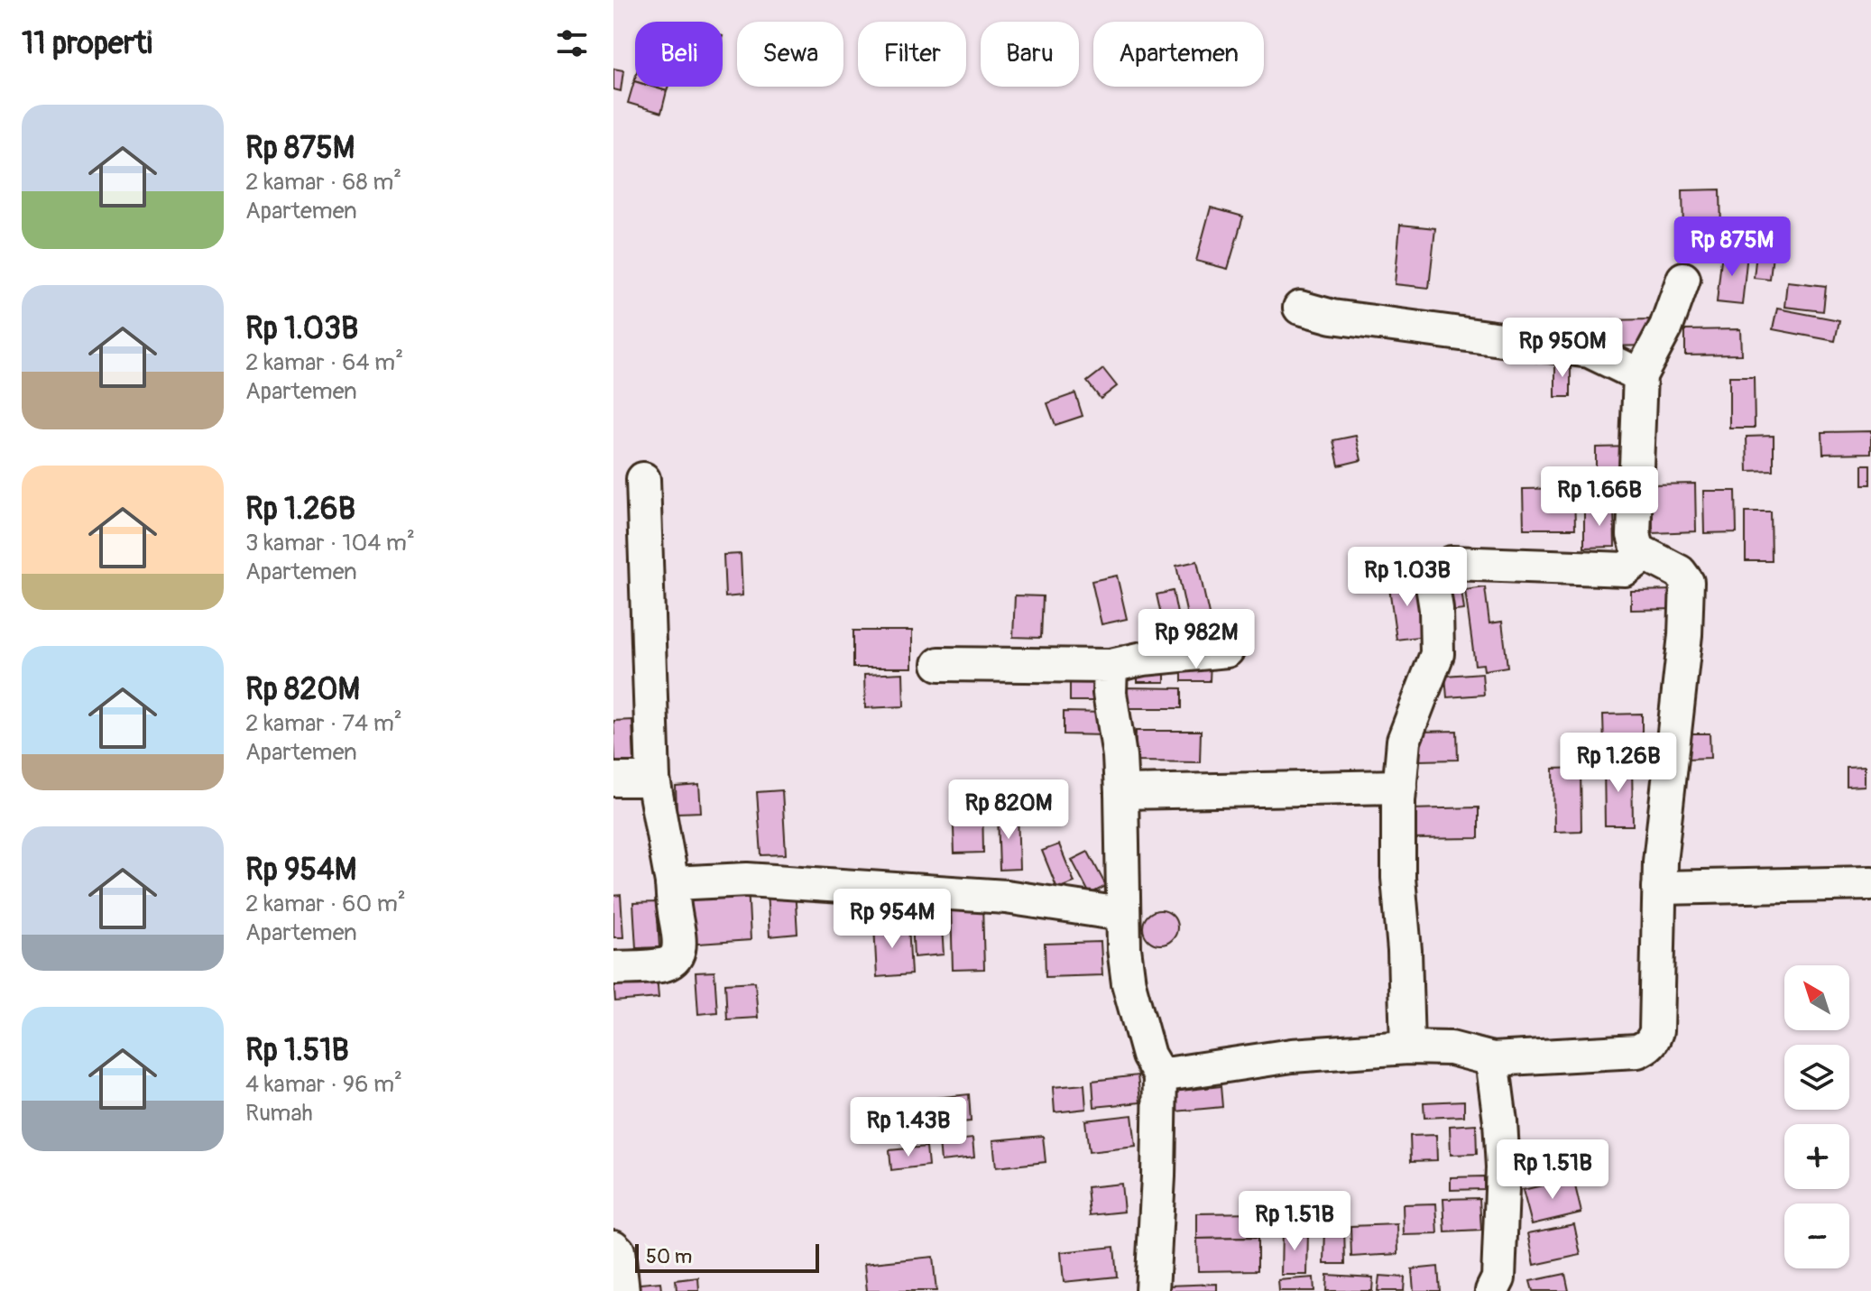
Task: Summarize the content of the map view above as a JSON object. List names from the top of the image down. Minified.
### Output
{"scale_bar":"50 m","north":"top left","page":{"heading":"11 properti","chip":["Beli","Sewa","Filter","Baru","Apartemen"],"list":[{"name":"Rp 875M","note":"2 kamar · 68 m² · Apartemen"},{"name":"Rp 1.03B","note":"2 kamar · 64 m² · Apartemen"},{"name":"Rp 1.26B","note":"3 kamar · 104 m² · Apartemen"},{"name":"Rp 820M","note":"2 kamar · 74 m² · Apartemen"},{"name":"Rp 954M","note":"2 kamar · 60 m² · Apartemen"},{"name":"Rp 1.51B","note":"4 kamar · 96 m² · Rumah"}],"price":["Rp 875M","Rp 950M","Rp 1.66B","Rp 1.03B","Rp 982M","Rp 1.26B","Rp 820M","Rp 954M","Rp 1.43B","Rp 1.51B","Rp 1.51B"],"map_buttons":["+","−"],"scale":"50 m"}}
